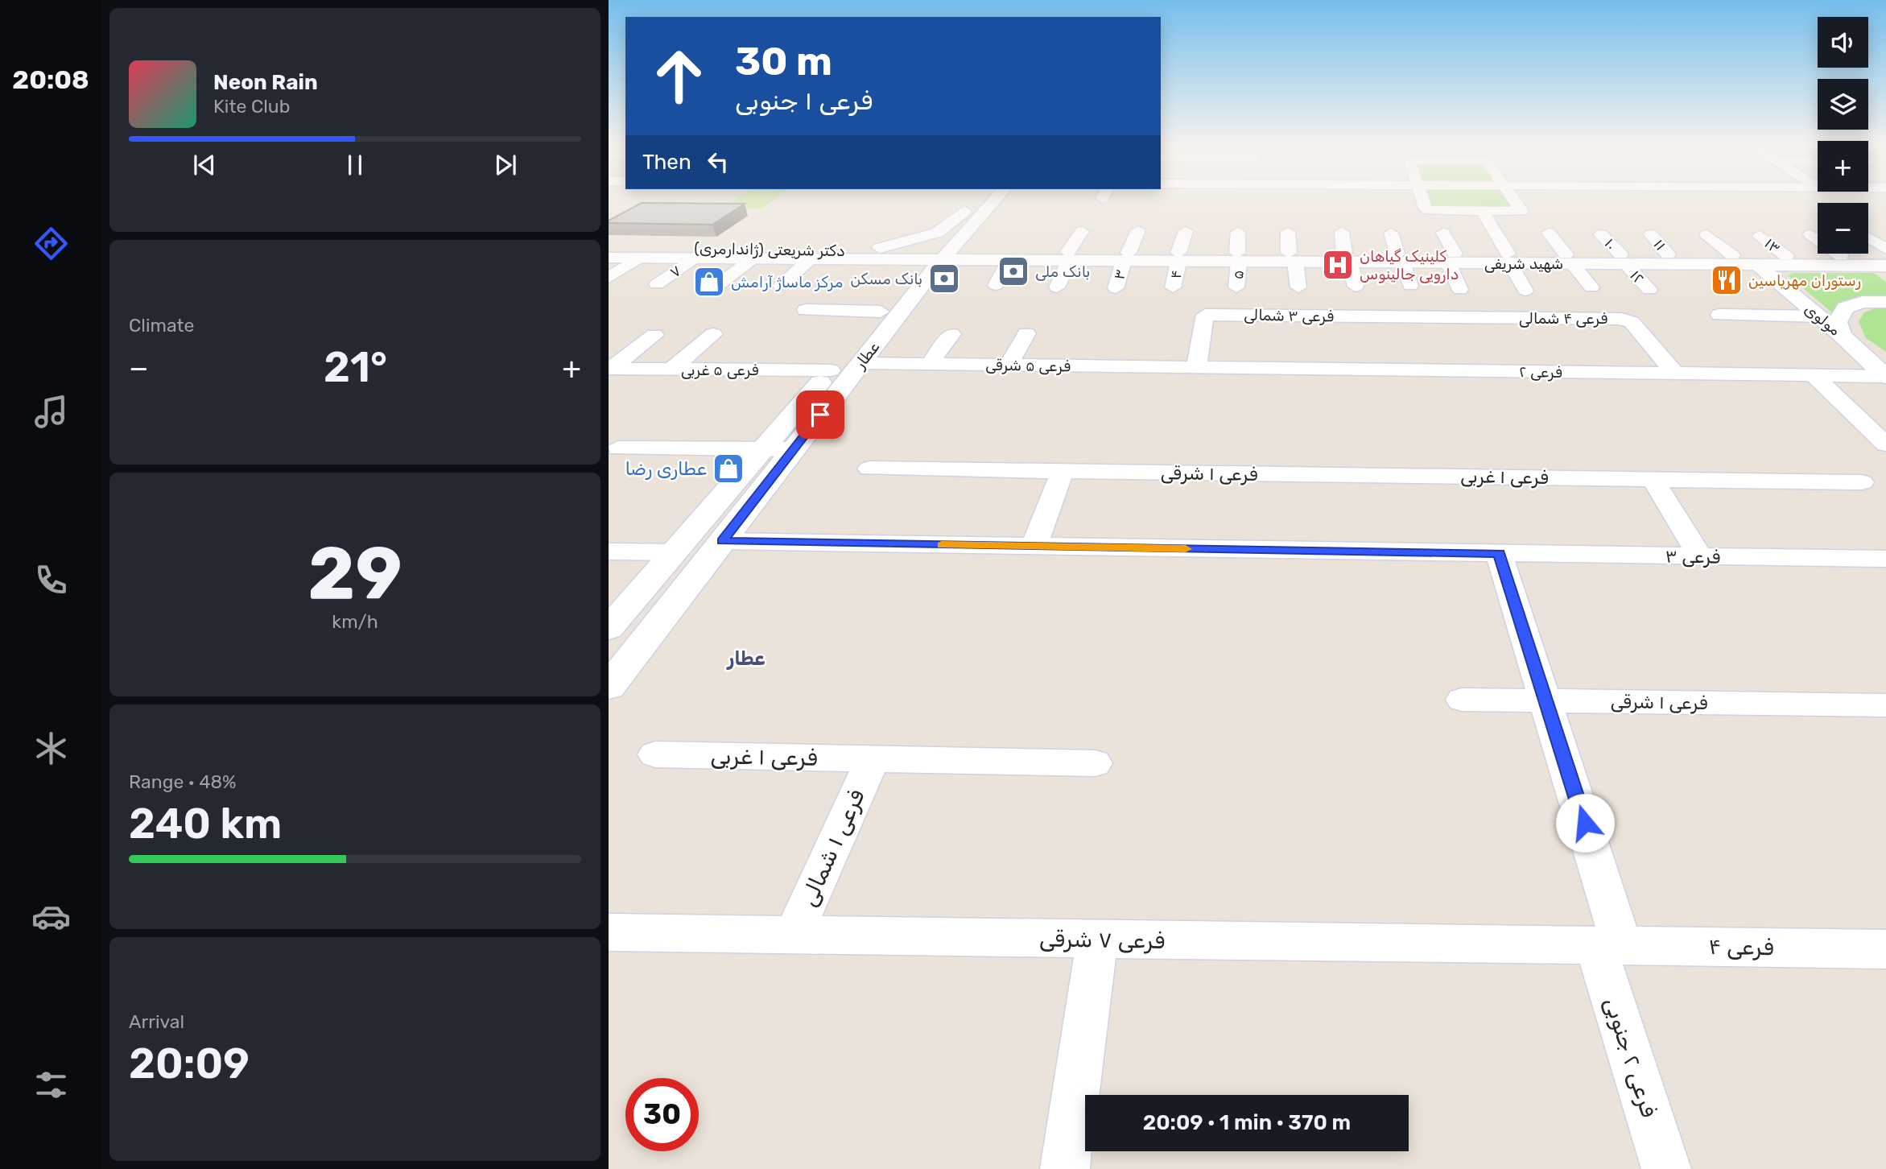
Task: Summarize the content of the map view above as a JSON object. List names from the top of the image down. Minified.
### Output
{"streets":{"main road":["دکتر شریعتی (ژاندارمری)","شهید شریفی","مولوی","عطار"],"street":["۱۰","۱۱","۱۳","۷","۳","۴","۵","۱۲","فرعی ۳ شمالی","فرعی ۴ شمالی","فرعی ۵ شرقی","فرعی ۵ غربی","فرعی ۲","فرعی ۱ شرقی","فرعی ۱ غربی","فرعی ۳","فرعی ۱ شمالی","فرعی ۷ شرقی","فرعی ۴","فرعی ۲ جنوبی"]},"crossings":[["۱۰","شهید شریفی"],["۱۰","۱۲"],["۱۱","شهید شریفی"],["۱۳","شهید شریفی"],["دکتر شریعتی (ژاندارمری)","شهید شریفی"],["دکتر شریعتی (ژاندارمری)","۷"],["دکتر شریعتی (ژاندارمری)","عطار"],["شهید شریفی","۳"],["شهید شریفی","۴"],["شهید شریفی","۵"],["شهید شریفی","۱۲"],["شهید شریفی","مولوی"],["شهید شریفی","عطار"],["فرعی ۳ شمالی","فرعی ۴ شمالی"],["فرعی ۳ شمالی","فرعی ۵ شرقی"],["فرعی ۳ شمالی","فرعی ۲"],["فرعی ۴ شمالی","فرعی ۲"],["مولوی","فرعی ۲"],["عطار","فرعی ۵ شرقی"],["عطار","فرعی ۵ غربی"],["عطار","فرعی ۳"],["فرعی ۵ شرقی","فرعی ۲"],["فرعی ۱ شرقی","فرعی ۱ غربی"],["فرعی ۱ شرقی","فرعی ۲ جنوبی"],["فرعی ۱ غربی","فرعی ۱ شمالی"],["فرعی ۳","فرعی ۲ جنوبی"],["فرعی ۱ شمالی","فرعی ۷ شرقی"],["فرعی ۷ شرقی","فرعی ۴"],["فرعی ۷ شرقی","فرعی ۲ جنوبی"],["فرعی ۴","فرعی ۲ جنوبی"]],"districts":["عطار"],"places":{"hospital":["کلینیک گیاهان دارویی جالینوس"],"bank":["بانک ملی","بانک مسکن"],"restaurant":["رستوران مهریاسین"],"shop":["مرکز ماساژ آرامش","عطاری رضا"]},"page":{"tabs":"20:08","map_buttons":["+","−"],"turn":["30 m","فرعی ۱ جنوبی"],"song":["Neon Rain","Kite Club"],"then":"Then","tile":["Climate",["29","km/h"],["Range · 48%","240 km"],["Arrival","20:09"]],"heat":["−","21°","+"],"limit":"30","trip":"20:09 · 1 min · 370 m"}}
